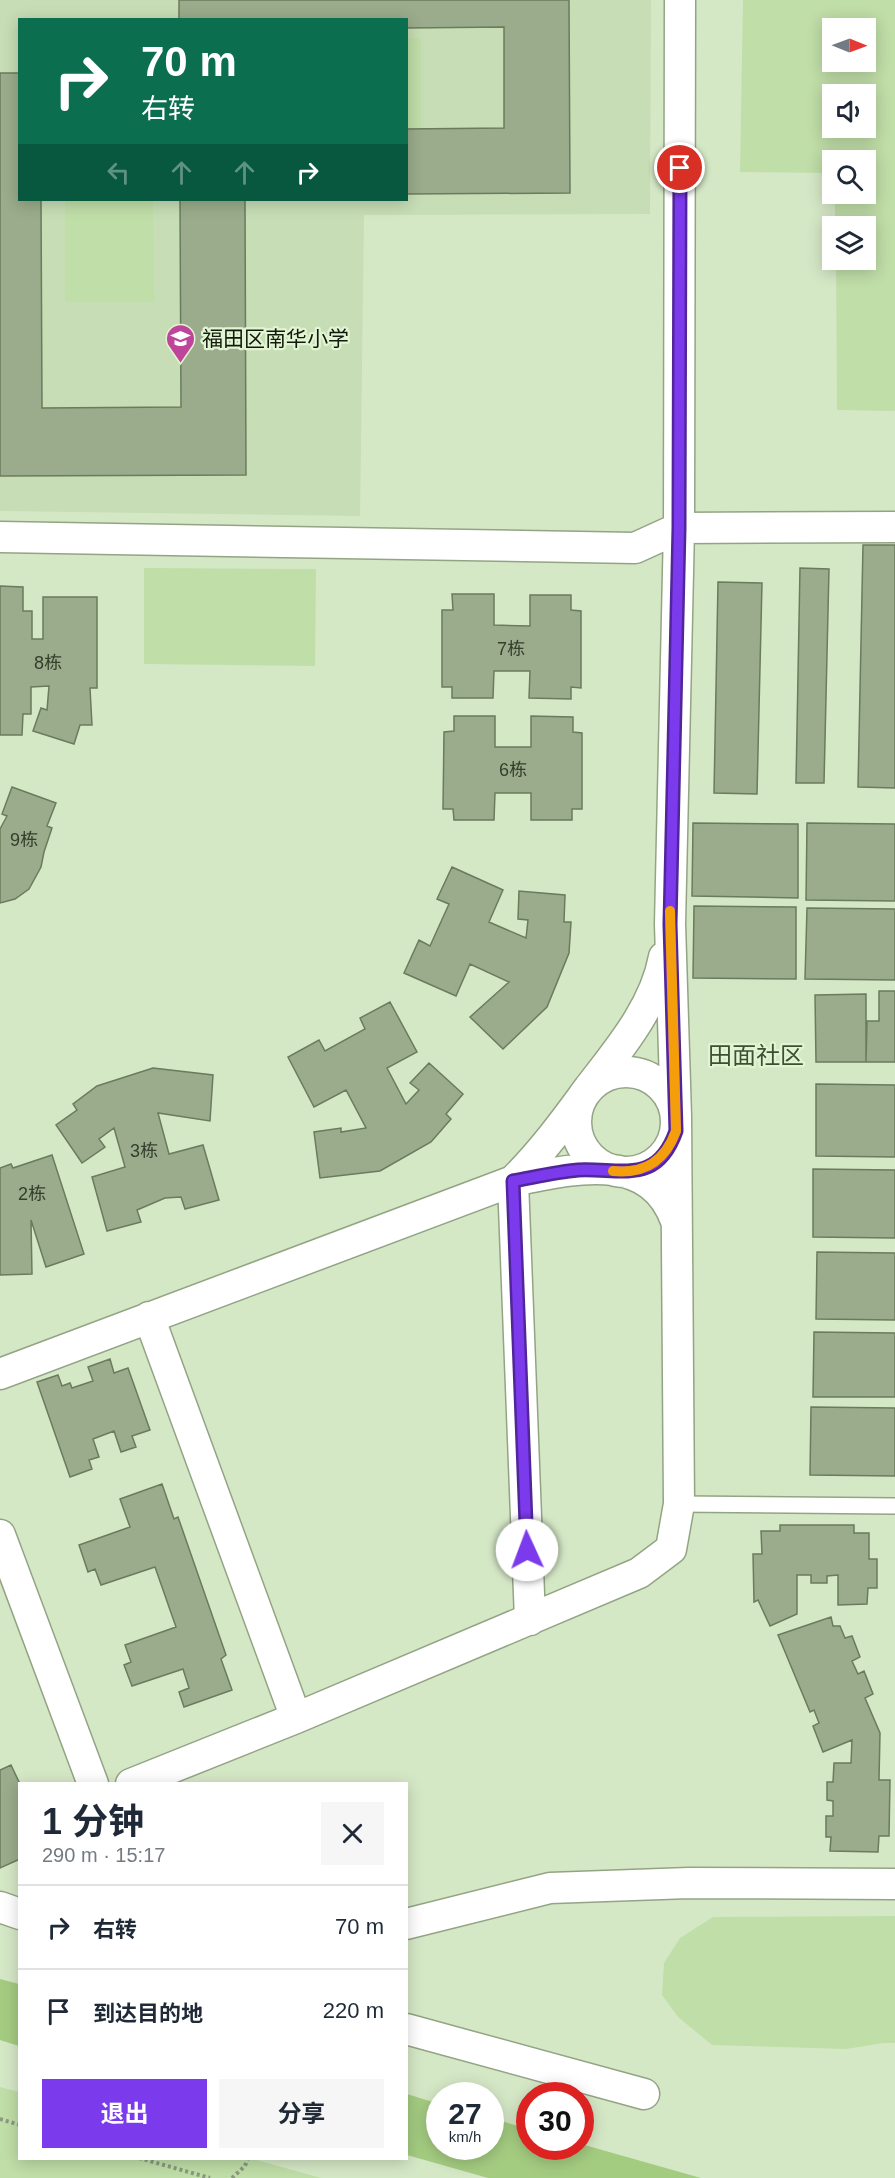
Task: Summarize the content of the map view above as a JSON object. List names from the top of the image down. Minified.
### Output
{"districts":["田面社区"],"places":{"school or university":["福田区南华小学"]},"house_numbers":["7栋","8栋","6栋","9栋","3栋","2栋"],"north":"right","page":{"turn":["70 m","右转"],"heading":["1 分钟","290 m · 15:17"],"list":[{"name":"右转","value":"70 m"},{"name":"到达目的地","value":"220 m"}],"buttons":["退出","分享"],"speed":"27 km/h","limit":"30"}}
